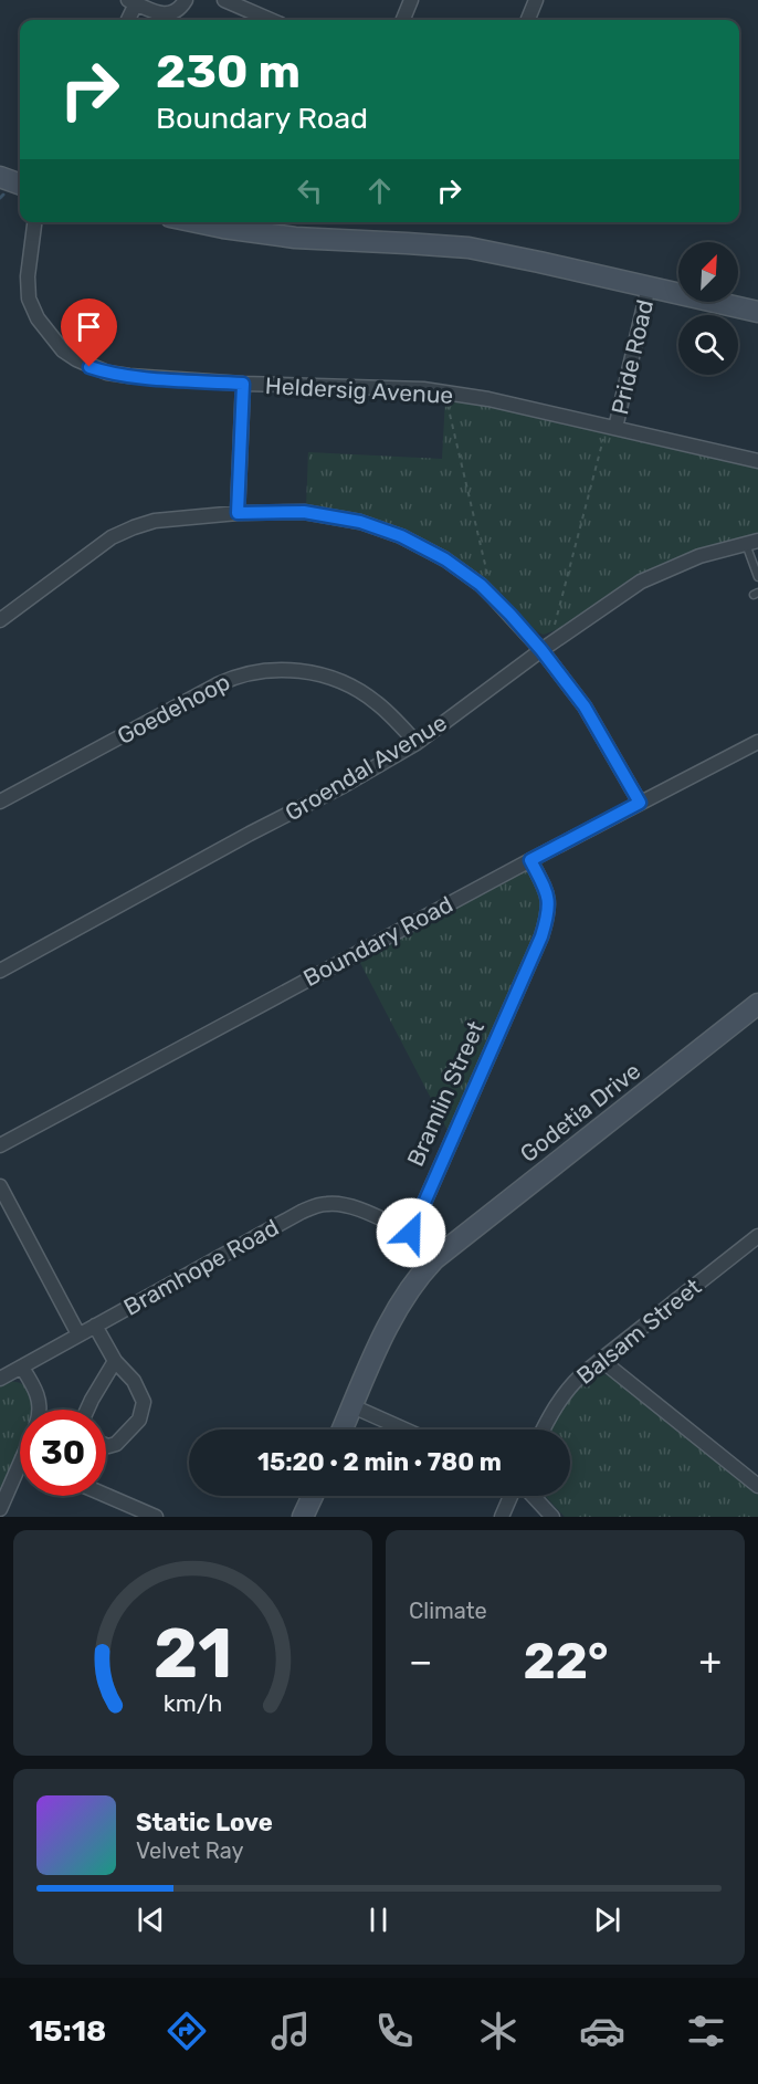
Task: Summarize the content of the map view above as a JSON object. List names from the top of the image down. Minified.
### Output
{"streets":{"street":["Pride Road","Heldersig Avenue","Goedehoop","Groendal Avenue","Boundary Road","Bramlin Street","Godetia Drive","Bramhope Road","Balsam Street"]},"crossings":[["Pride Road","Heldersig Avenue"],["Goedehoop","Groendal Avenue"],["Boundary Road","Bramlin Street"],["Bramlin Street","Bramhope Road"]],"north":"top right","page":{"turn":["230 m","Boundary Road"],"limit":"30","trip":"15:20 · 2 min · 780 m","tile":"Climate","heat":["−","22°","+"],"song":["Static Love","Velvet Ray"],"tabs":"15:18","gauge":["21","km/h"]}}
